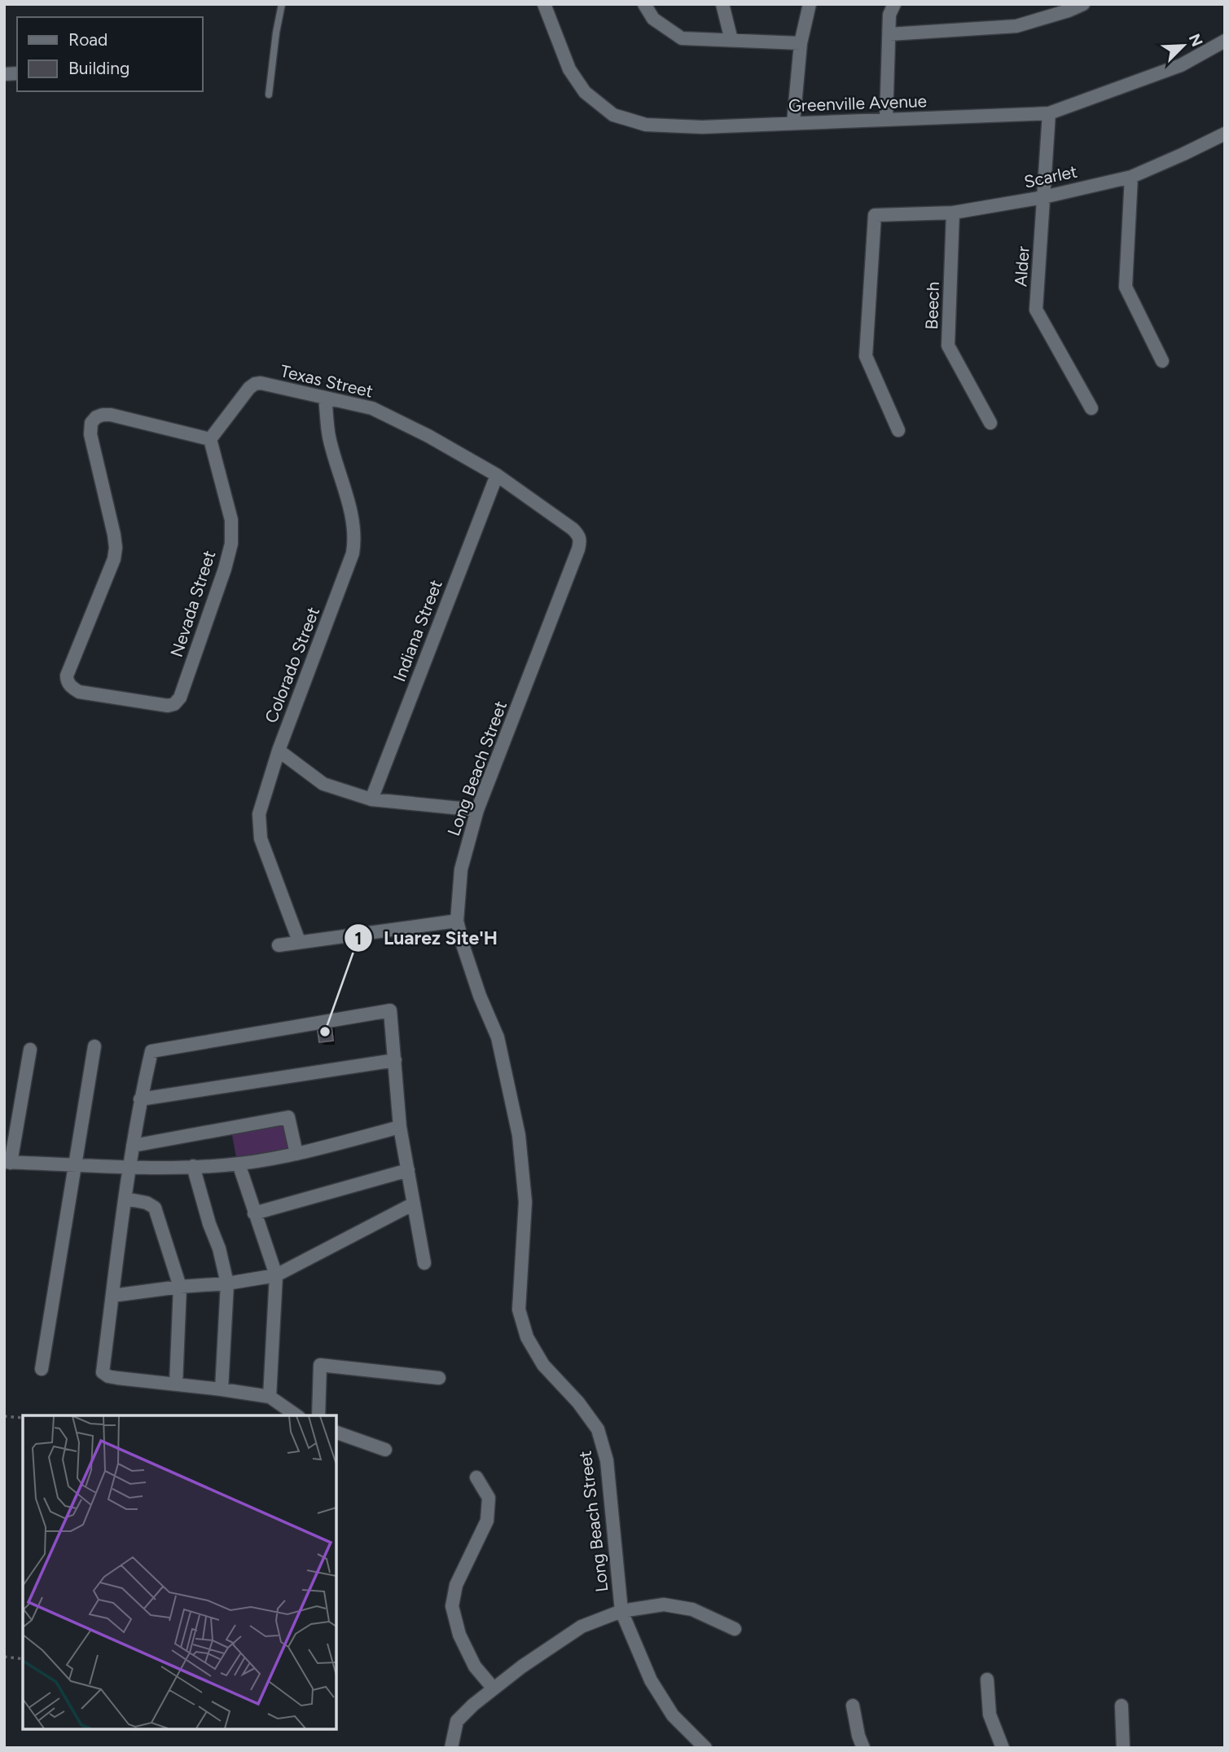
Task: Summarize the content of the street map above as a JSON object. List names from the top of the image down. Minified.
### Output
{"streets":{"street":["Greenville Avenue","Scarlet","Alder","Beech","Texas Street","Nevada Street","Indiana Street","Colorado Street","Long Beach Street"]},"crossings":[["Greenville Avenue","Alder"],["Scarlet","Alder"],["Scarlet","Beech"],["Texas Street","Nevada Street"],["Texas Street","Indiana Street"],["Texas Street","Colorado Street"],["Texas Street","Long Beach Street"]],"places":["Luarez Site'H"],"legend":["Road","Building"],"north":"top right"}
